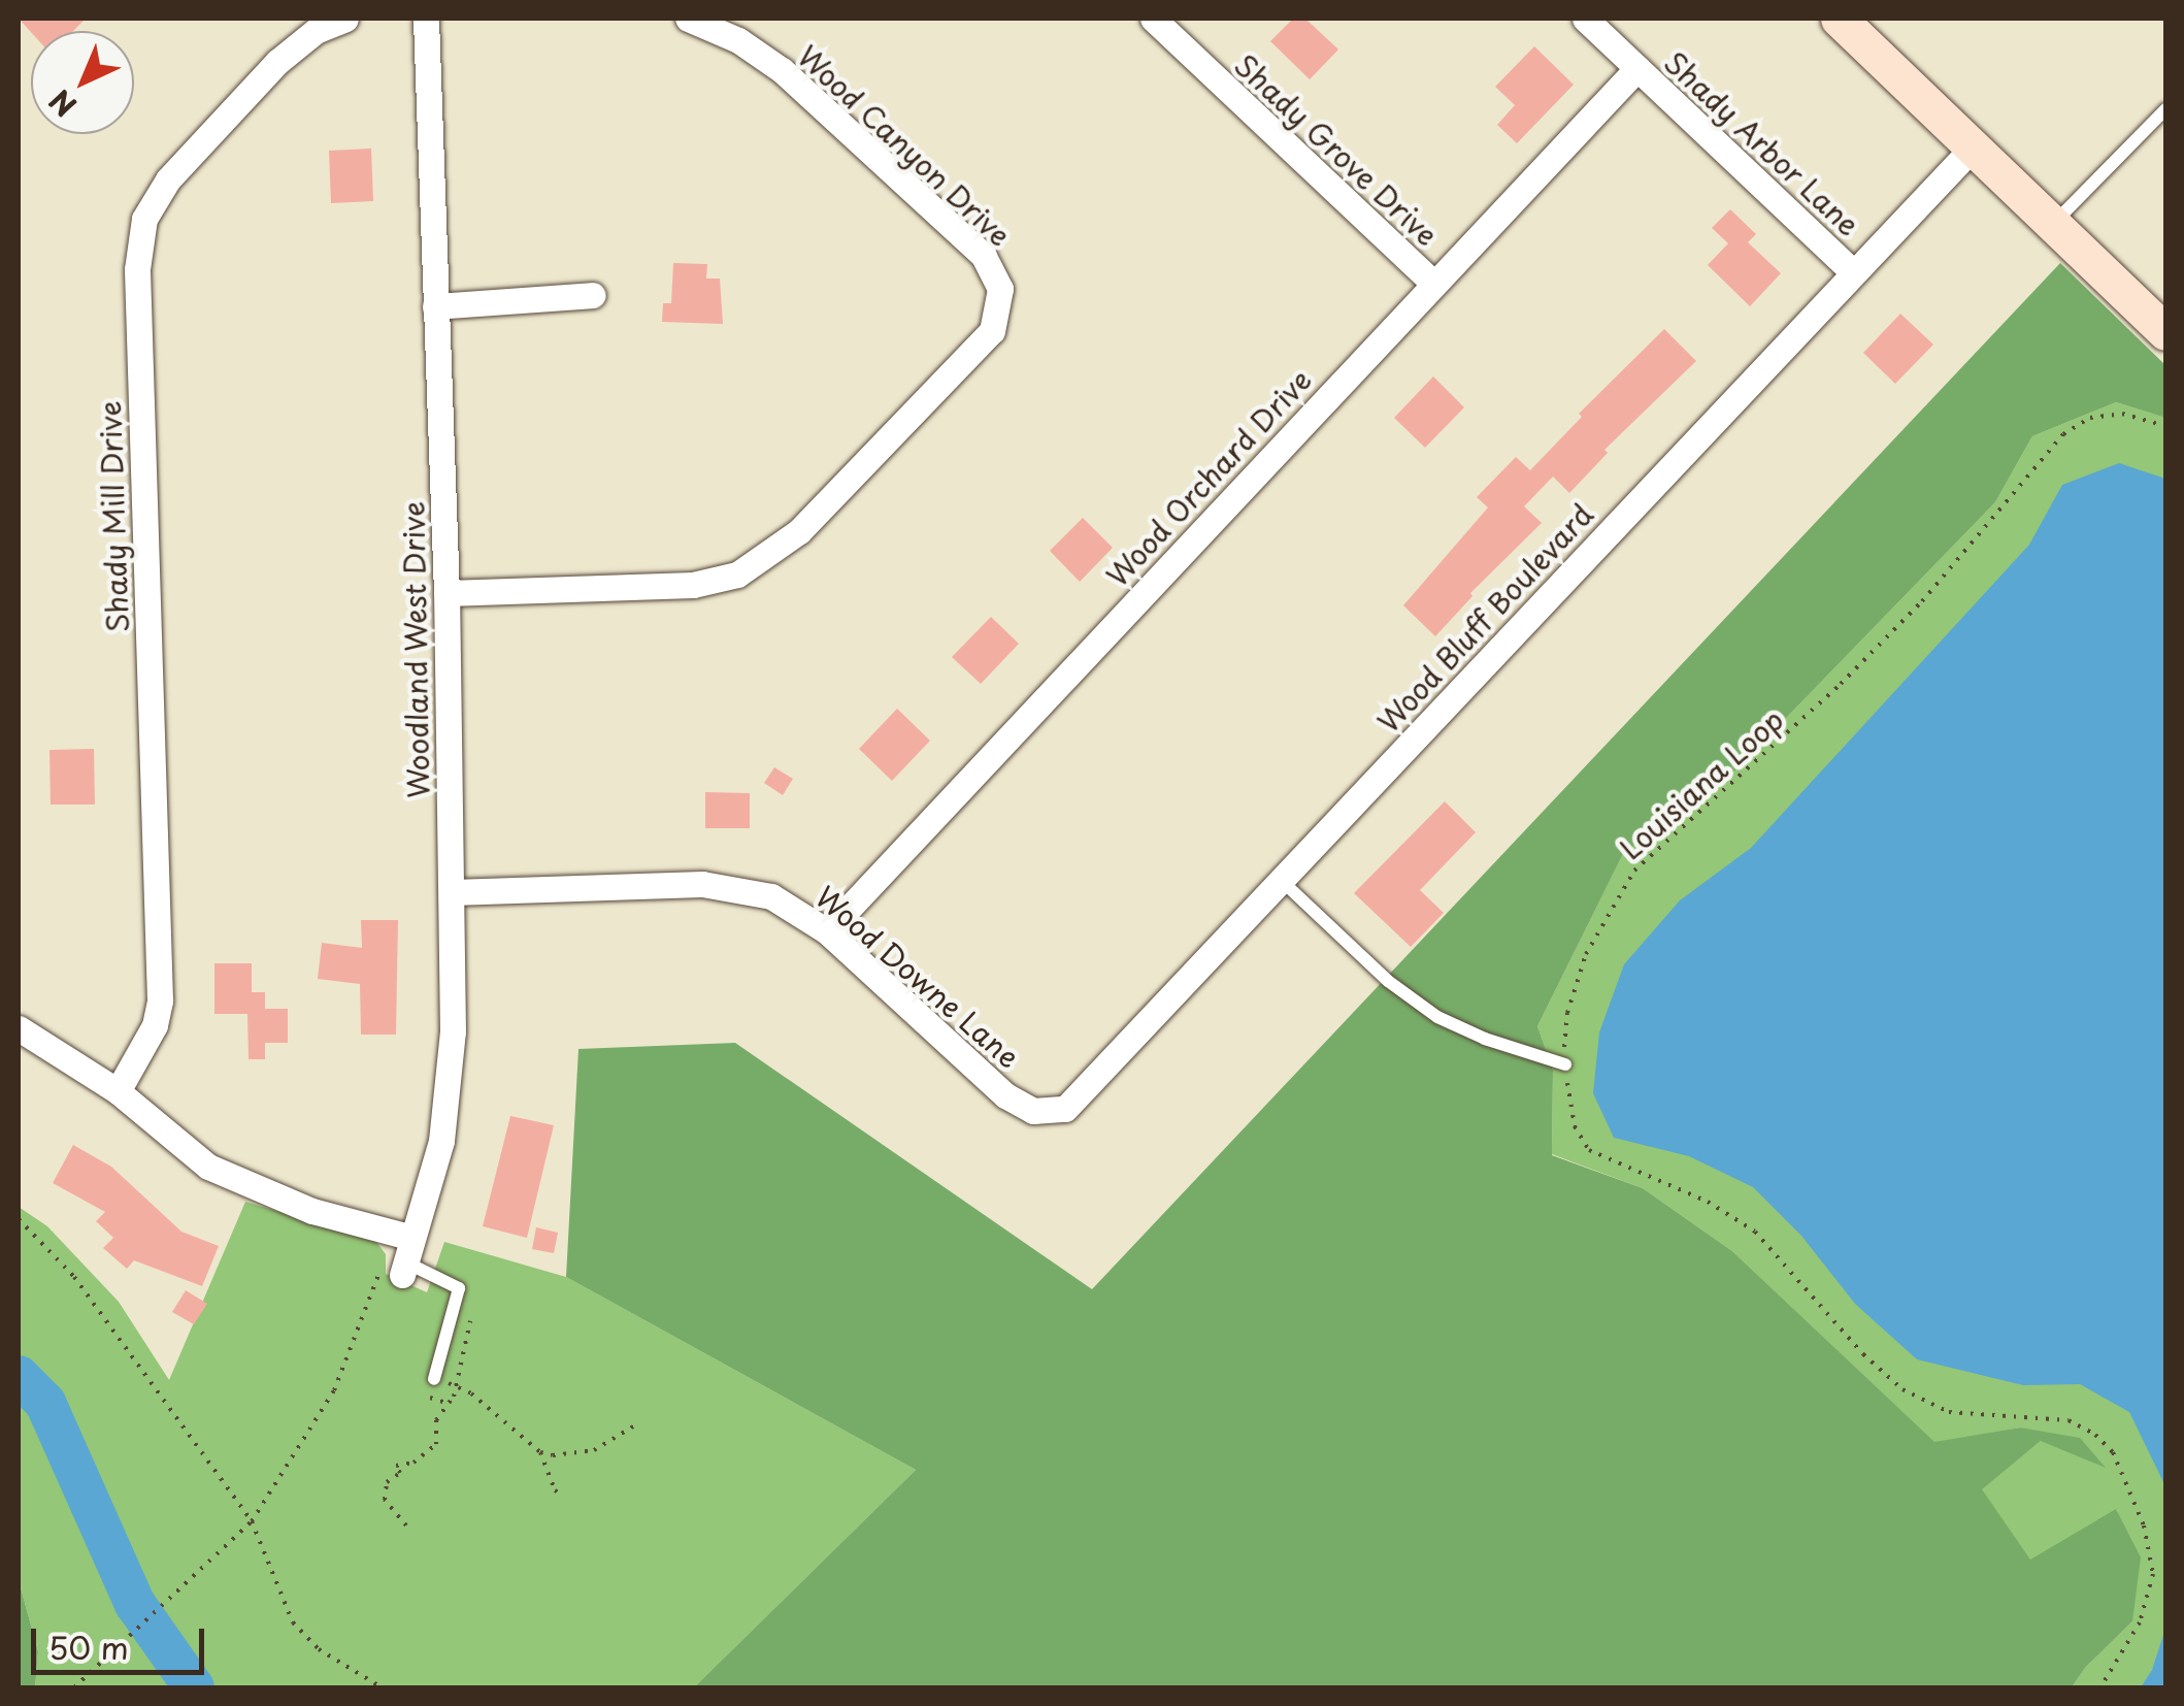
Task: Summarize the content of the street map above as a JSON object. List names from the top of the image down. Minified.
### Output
{"streets":{"street":["Shady Arbor Lane","Wood Canyon Drive","Shady Grove Drive","Wood Orchard Drive","Shady Mill Drive","Wood Bluff Boulevard","Woodland West Drive","Wood Downe Lane"],"path":["Louisiana Loop"]},"crossings":[["Shady Arbor Lane","Wood Orchard Drive"],["Shady Arbor Lane","Wood Bluff Boulevard"],["Wood Canyon Drive","Woodland West Drive"],["Shady Grove Drive","Wood Orchard Drive"],["Wood Orchard Drive","Wood Downe Lane"],["Wood Bluff Boulevard","Wood Downe Lane"],["Woodland West Drive","Wood Downe Lane"]],"scale_bar":"50 m","north":"bottom left"}
